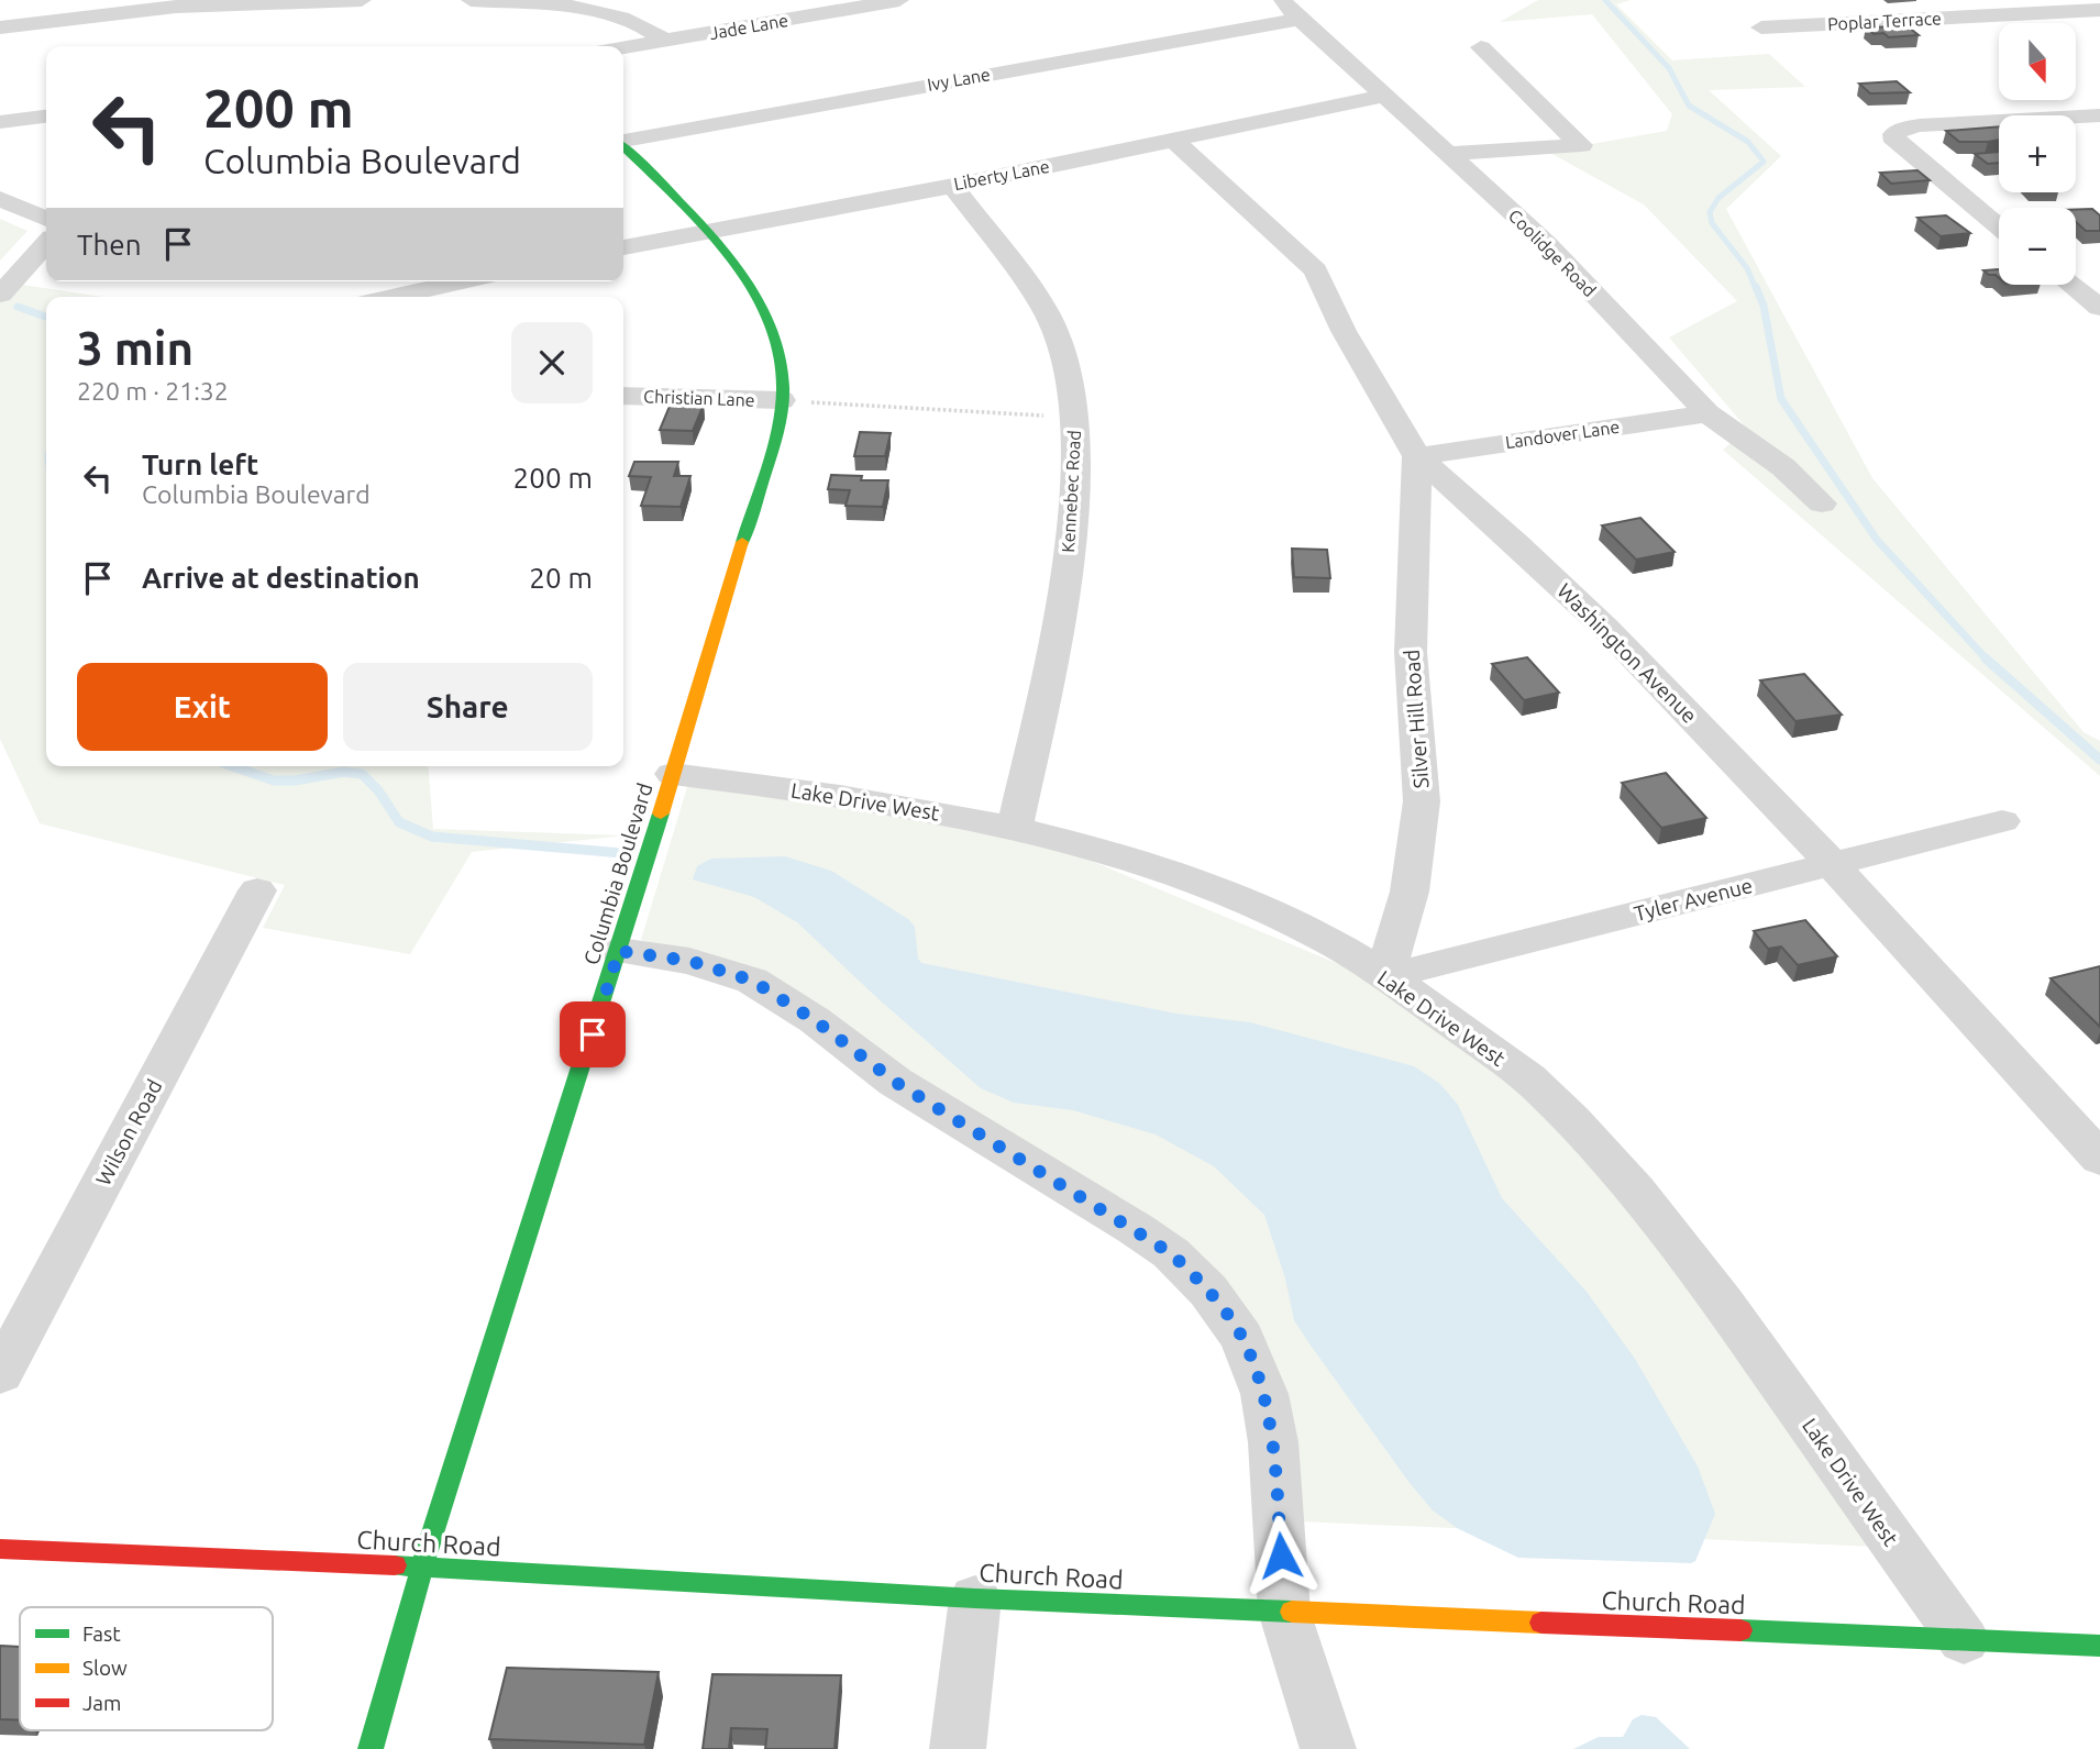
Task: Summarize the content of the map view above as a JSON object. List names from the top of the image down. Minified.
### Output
{"streets":{"street":["Poplar Terrace","Jade Lane","Ivy Lane","Liberty Lane","Coolidge Road","Christian Lane","Landover Lane","Kennebec Road","Washington Avenue","Silver Hill Road","Lake Drive West","Columbia Boulevard","Tyler Avenue","Wilson Road","Church Road"]},"crossings":[["Ivy Lane","Coolidge Road"],["Liberty Lane","Coolidge Road"],["Liberty Lane","Kennebec Road"],["Liberty Lane","Washington Avenue"],["Liberty Lane","Columbia Boulevard"],["Coolidge Road","Landover Lane"],["Christian Lane","Columbia Boulevard"],["Landover Lane","Washington Avenue"],["Landover Lane","Silver Hill Road"],["Kennebec Road","Lake Drive West"],["Washington Avenue","Silver Hill Road"],["Washington Avenue","Tyler Avenue"],["Silver Hill Road","Lake Drive West"],["Silver Hill Road","Tyler Avenue"],["Lake Drive West","Columbia Boulevard"],["Lake Drive West","Tyler Avenue"],["Lake Drive West","Church Road"],["Columbia Boulevard","Church Road"]],"legend":["Fast","Slow","Jam"],"north":"bottom","page":{"map_buttons":["+","−"],"turn":["200 m","Columbia Boulevard"],"then":"Then","heading":["3 min","220 m · 21:32"],"list":[{"name":"Turn left","note":"Columbia Boulevard","value":"200 m"},{"name":"Arrive at destination","value":"20 m"}],"buttons":["Exit","Share"]}}
